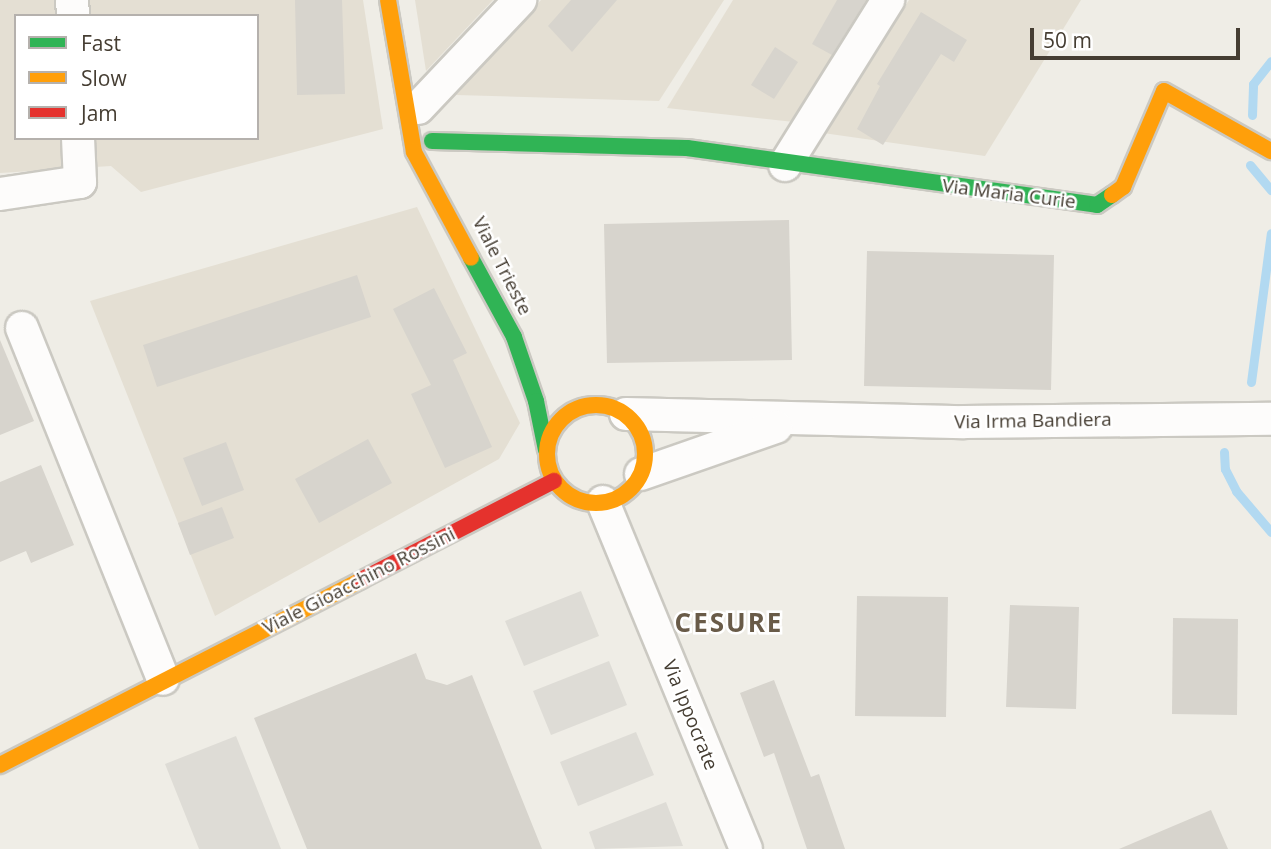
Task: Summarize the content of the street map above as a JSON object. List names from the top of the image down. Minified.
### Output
{"streets":{"street":["Via Maria Curie","Viale Trieste","Via Irma Bandiera","Viale Gioacchino Rossini","Via Ippocrate"]},"crossings":[["Via Maria Curie","Viale Trieste"],["Viale Trieste","Via Irma Bandiera"],["Viale Trieste","Viale Gioacchino Rossini"],["Viale Trieste","Via Ippocrate"],["Via Irma Bandiera","Viale Gioacchino Rossini"],["Via Irma Bandiera","Via Ippocrate"],["Viale Gioacchino Rossini","Via Ippocrate"]],"districts":["CESURE"],"legend":["Fast","Slow","Jam"],"scale_bar":"50 m"}
